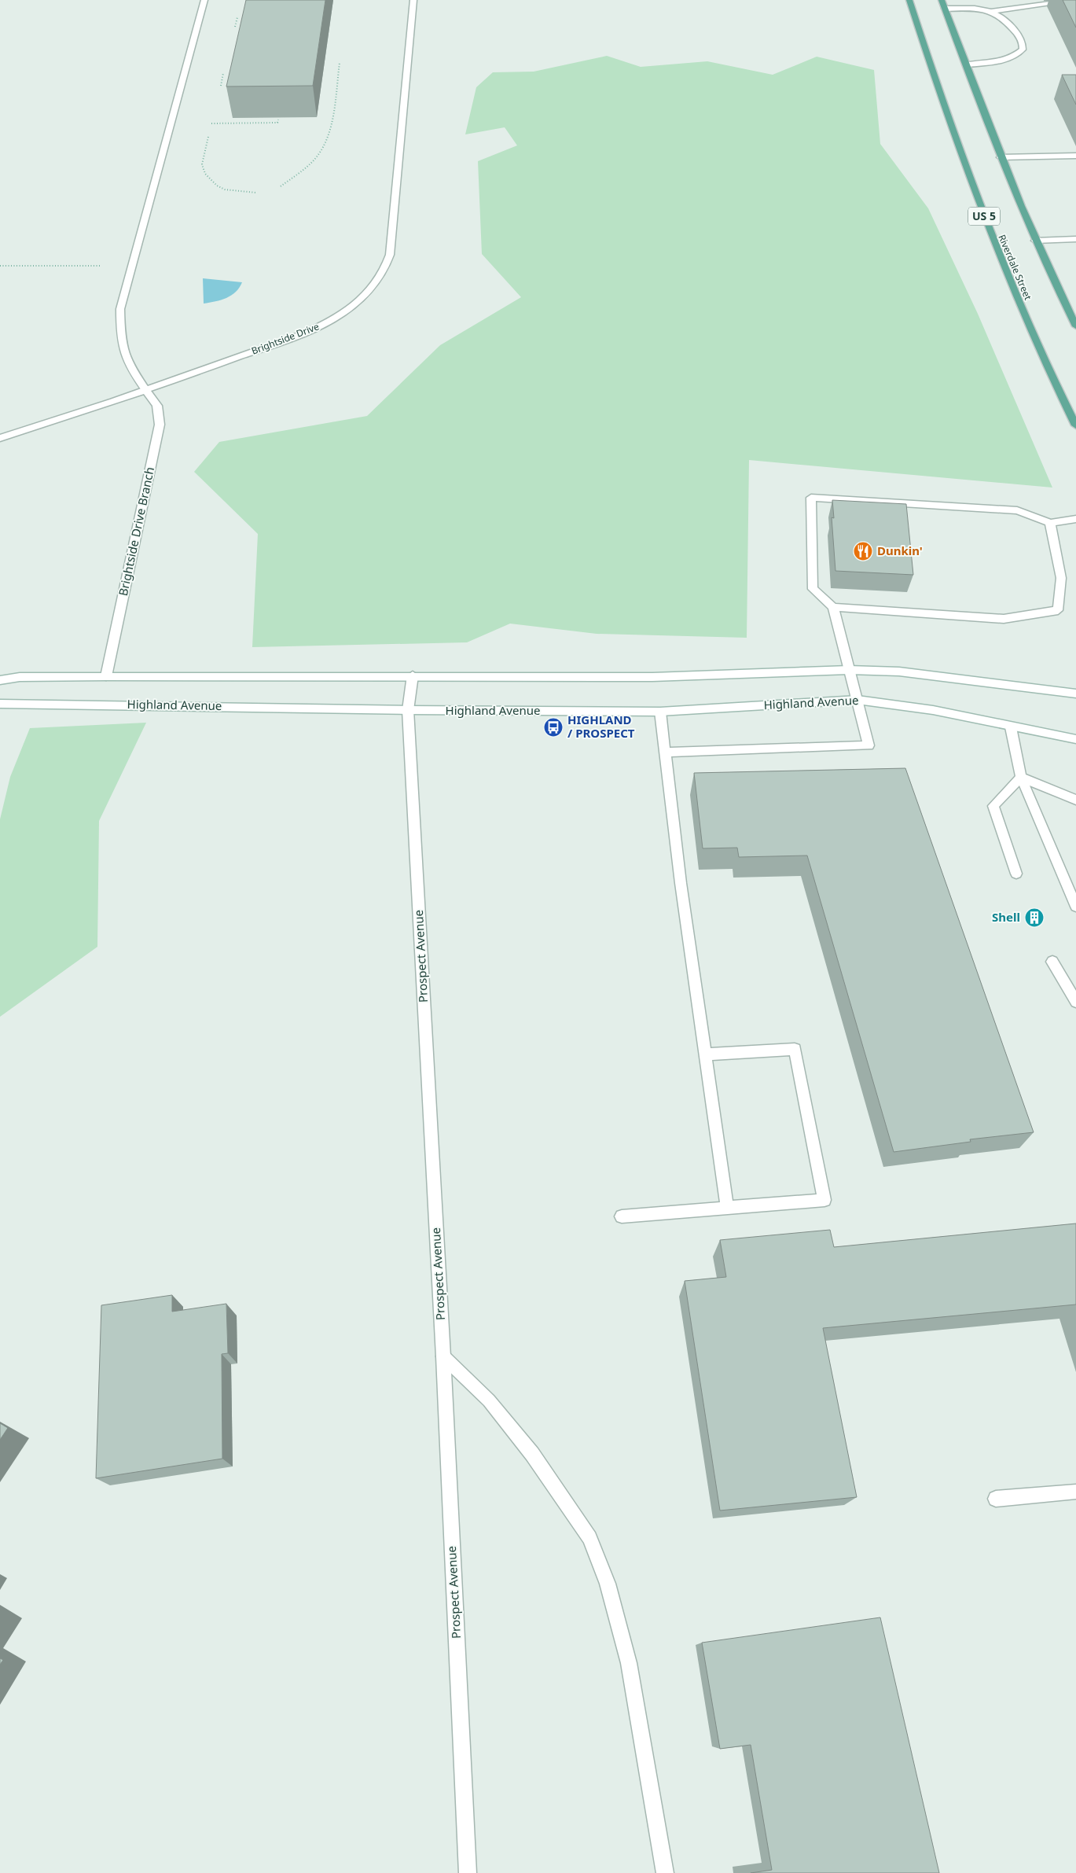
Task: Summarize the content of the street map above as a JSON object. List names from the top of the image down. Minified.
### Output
{"streets":{"main road":["US 5","Riverdale Street"],"street":["Brightside Drive","Brightside Drive Branch","Highland Avenue","Prospect Avenue"]},"crossings":[["Brightside Drive","Brightside Drive Branch"],["Highland Avenue","Prospect Avenue"]],"places":{"restaurant":["Dunkin'"],"bus stop":["HIGHLAND / PROSPECT"],"building":["Shell"]}}
